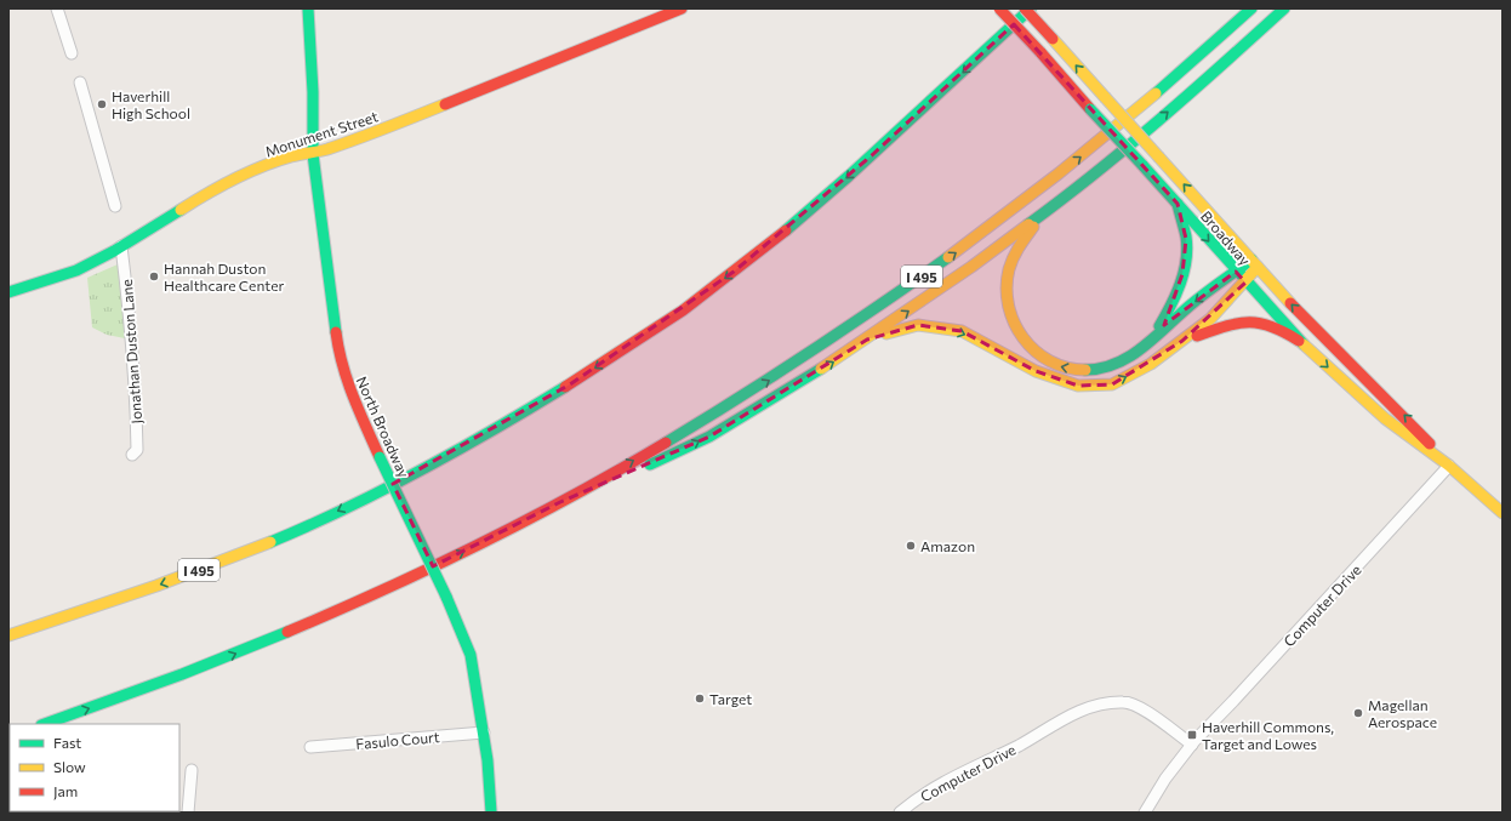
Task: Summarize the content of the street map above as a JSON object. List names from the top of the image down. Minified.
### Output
{"streets":{"main road":["Monument Street","Broadway","I 495","North Broadway"],"street":["Jonathan Duston Lane","Computer Drive","Fasulo Court"]},"crossings":[["Monument Street","Jonathan Duston Lane"],["Monument Street","North Broadway"],["Broadway","I 495"],["Broadway","Computer Drive"],["North Broadway","Fasulo Court"]],"places":{"other":["Haverhill High School","Hannah Duston Healthcare Center","Amazon","Target","Magellan Aerospace"],"transit":["Haverhill Commons, Target and Lowes"]},"legend":["Fast","Slow","Jam"]}
